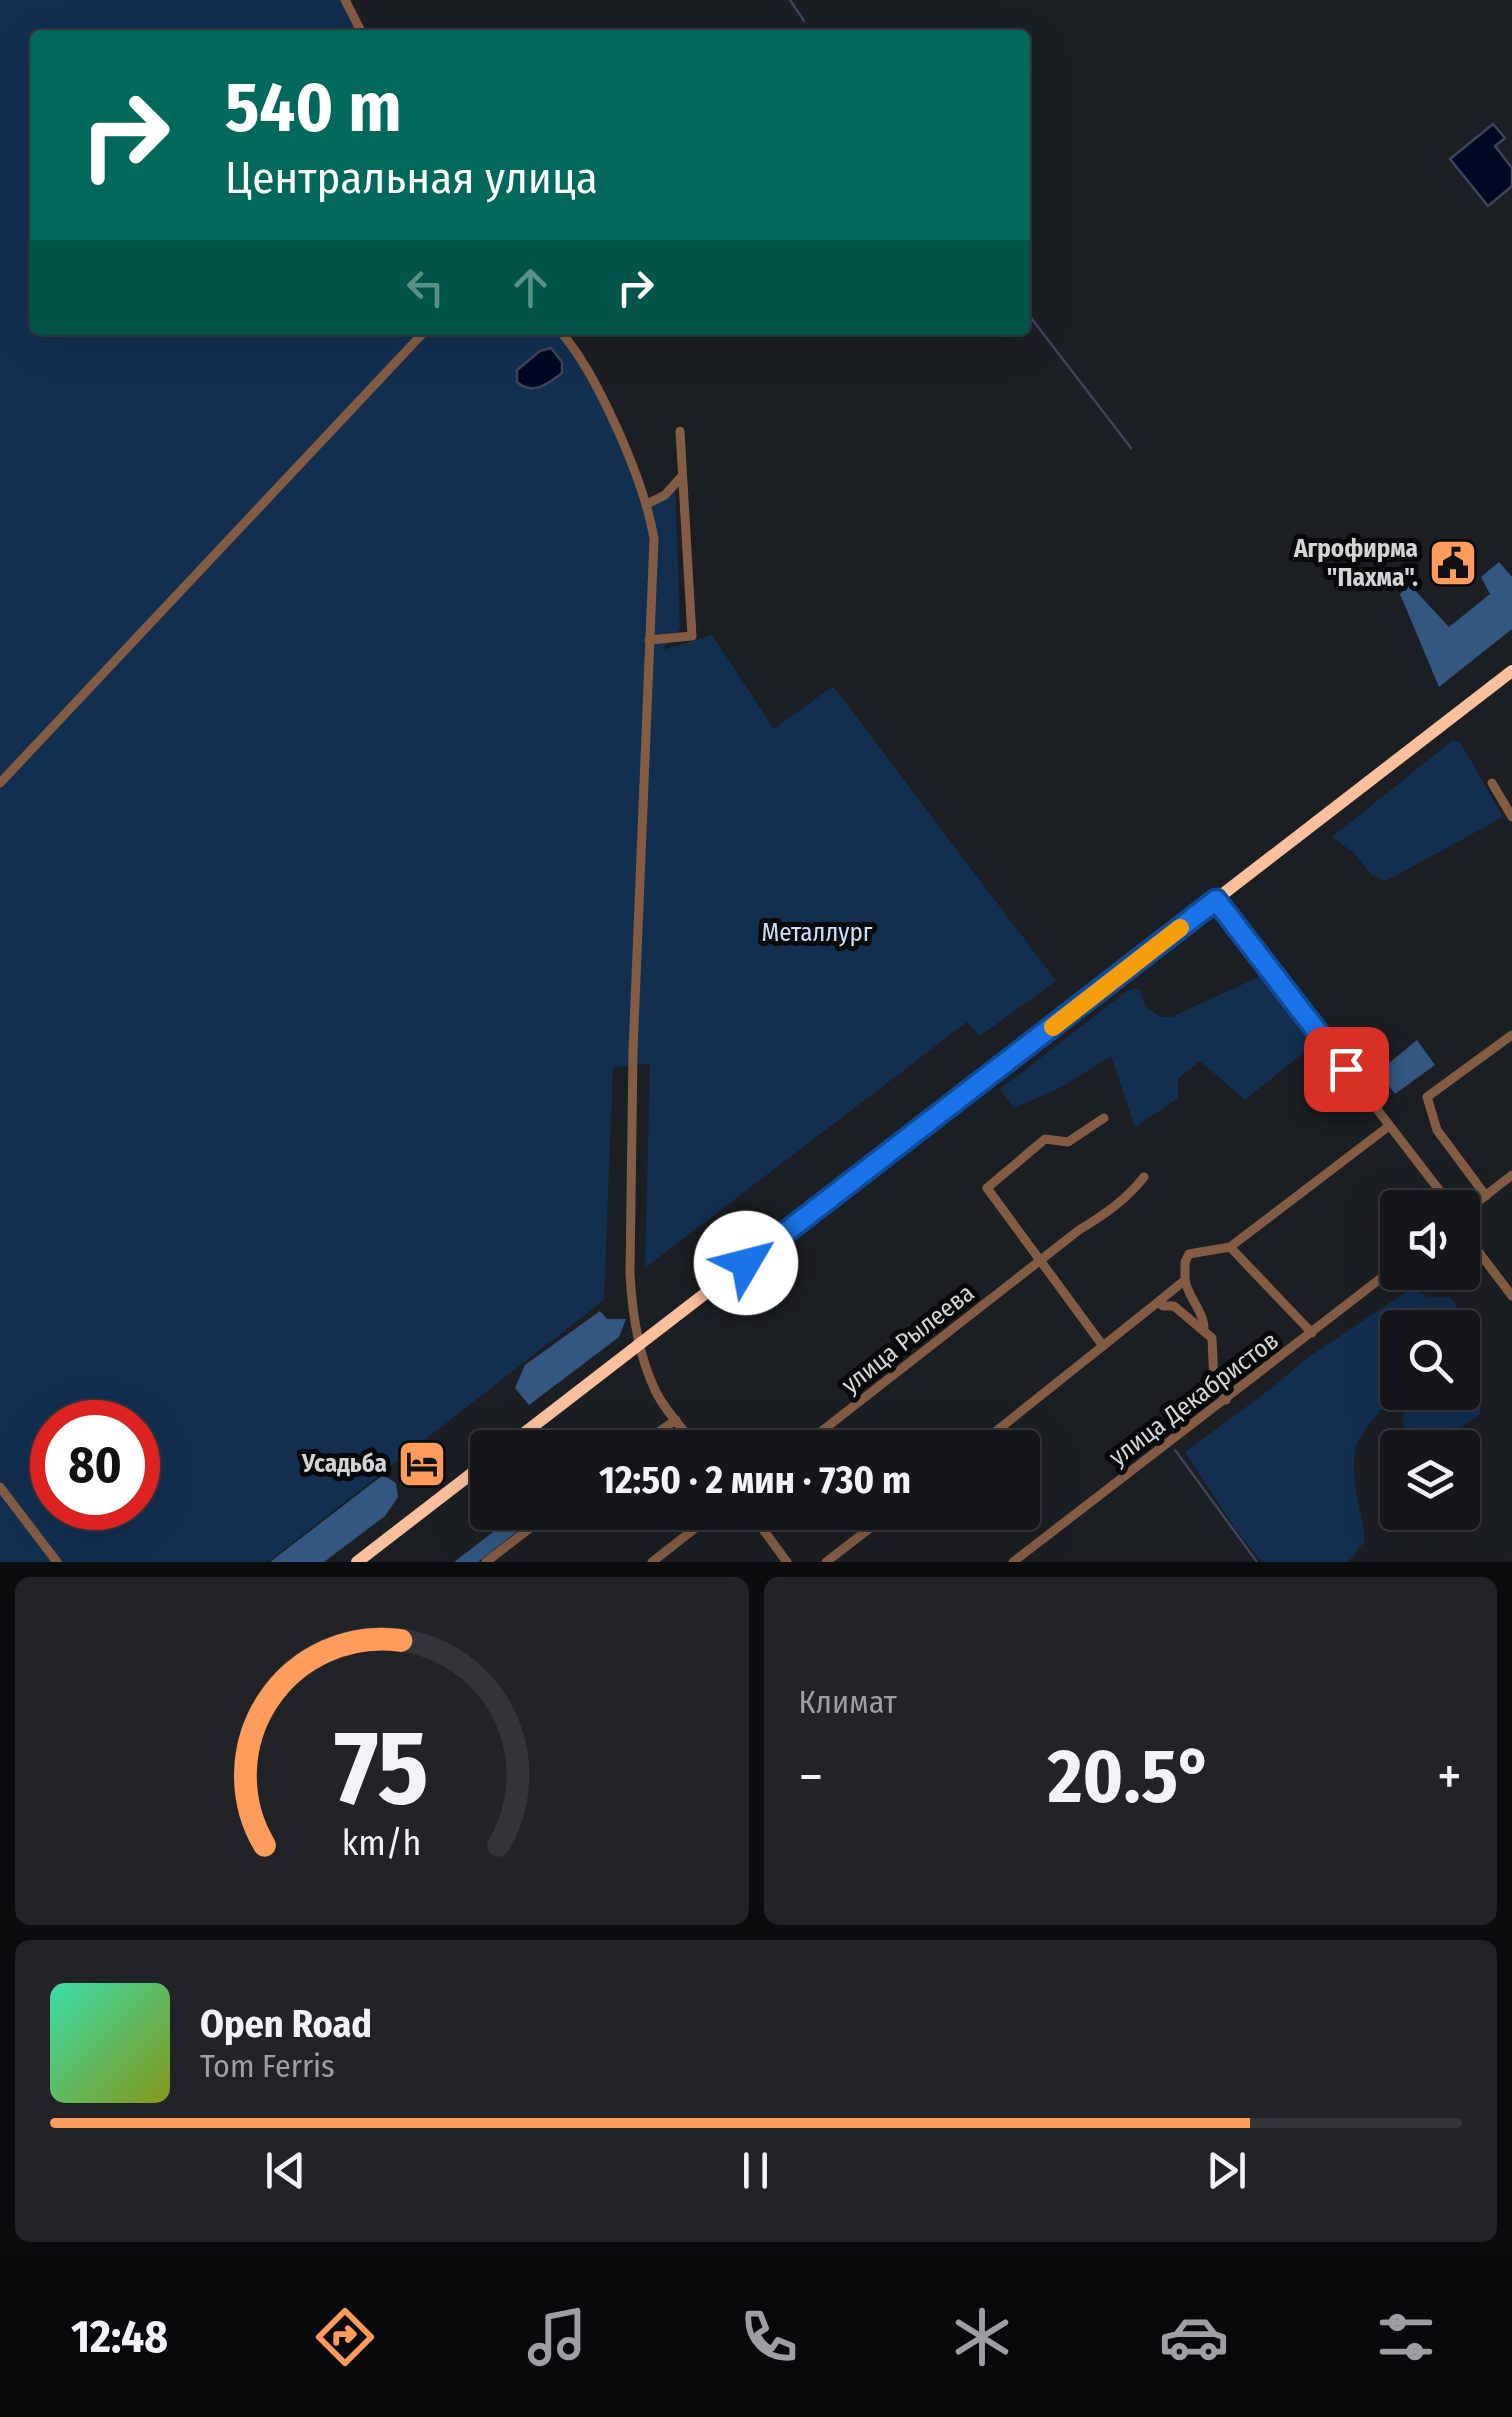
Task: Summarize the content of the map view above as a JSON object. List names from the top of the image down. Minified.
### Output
{"streets":{"street":["улица Рылеева","улица Декабристов"]},"parks":["Металлург"],"places":{"public building":["Агрофирма \"Пахма\"."],"hotel":["Усадьба"]},"page":{"turn":["540 m","Центральная улица"],"limit":"80","trip":"12:50 · 2 мин · 730 m","tile":"Климат","heat":["−","20.5°","+"],"song":["Open Road","Tom Ferris"],"tabs":"12:48","gauge":["75","km/h"]}}
